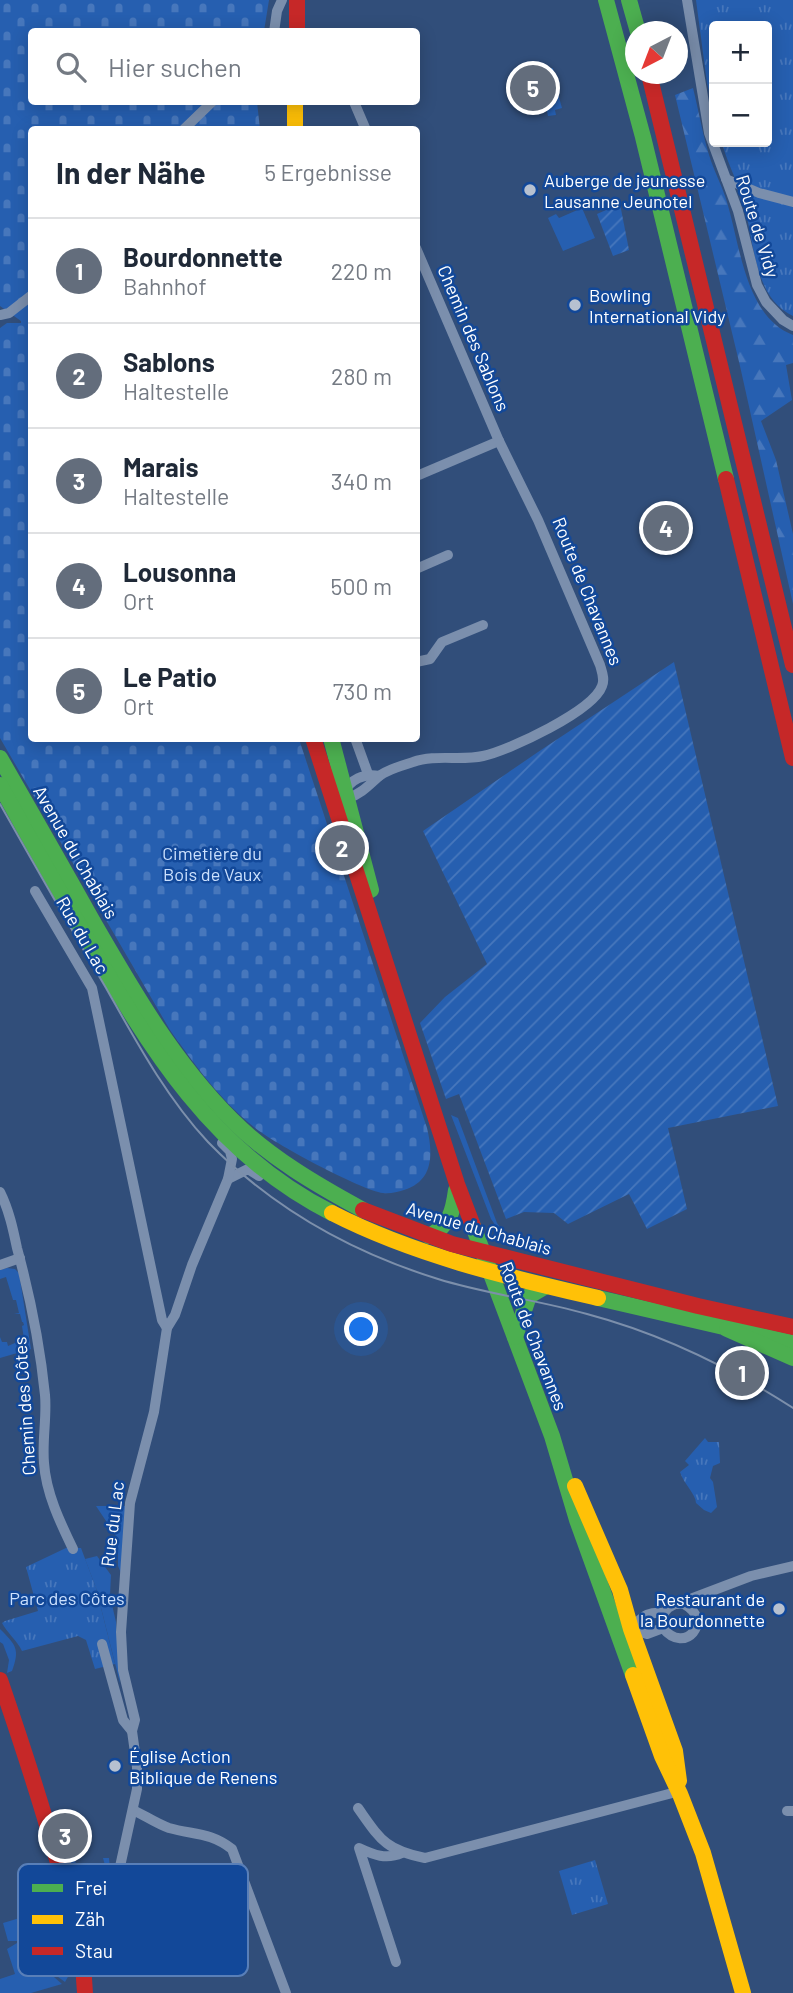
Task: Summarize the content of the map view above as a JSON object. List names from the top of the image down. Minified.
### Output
{"streets":{"main road":["Route de Chavannes","Avenue du Chablais"],"street":["Route de Vidy","Chemin des Sablons","Rue du Lac","Chemin des Côtes"]},"crossings":[["Chemin des Sablons","Route de Chavannes"],["Route de Chavannes","Avenue du Chablais"],["Avenue du Chablais","Rue du Lac"]],"parks":["Cimetière du Bois de Vaux","Parc des Côtes"],"places":["Auberge de jeunesse Lausanne Jeunotel","Bowling International Vidy","Restaurant de la Bourdonnette","Église Action Biblique de Renens"],"legend":["Frei","Zäh","Stau"],"north":"bottom left","page":{"map_buttons":["+","−"],"search":"Hier suchen","pins":["5","4","2","1","3"],"heading":["In der Nähe","5 Ergebnisse"],"list":[{"mark":"1","name":"Bourdonnette","note":"Bahnhof","value":"220 m"},{"mark":"2","name":"Sablons","note":"Haltestelle","value":"280 m"},{"mark":"3","name":"Marais","note":"Haltestelle","value":"340 m"},{"mark":"4","name":"Lousonna","note":"Ort","value":"500 m"},{"mark":"5","name":"Le Patio","note":"Ort","value":"730 m"}]}}
